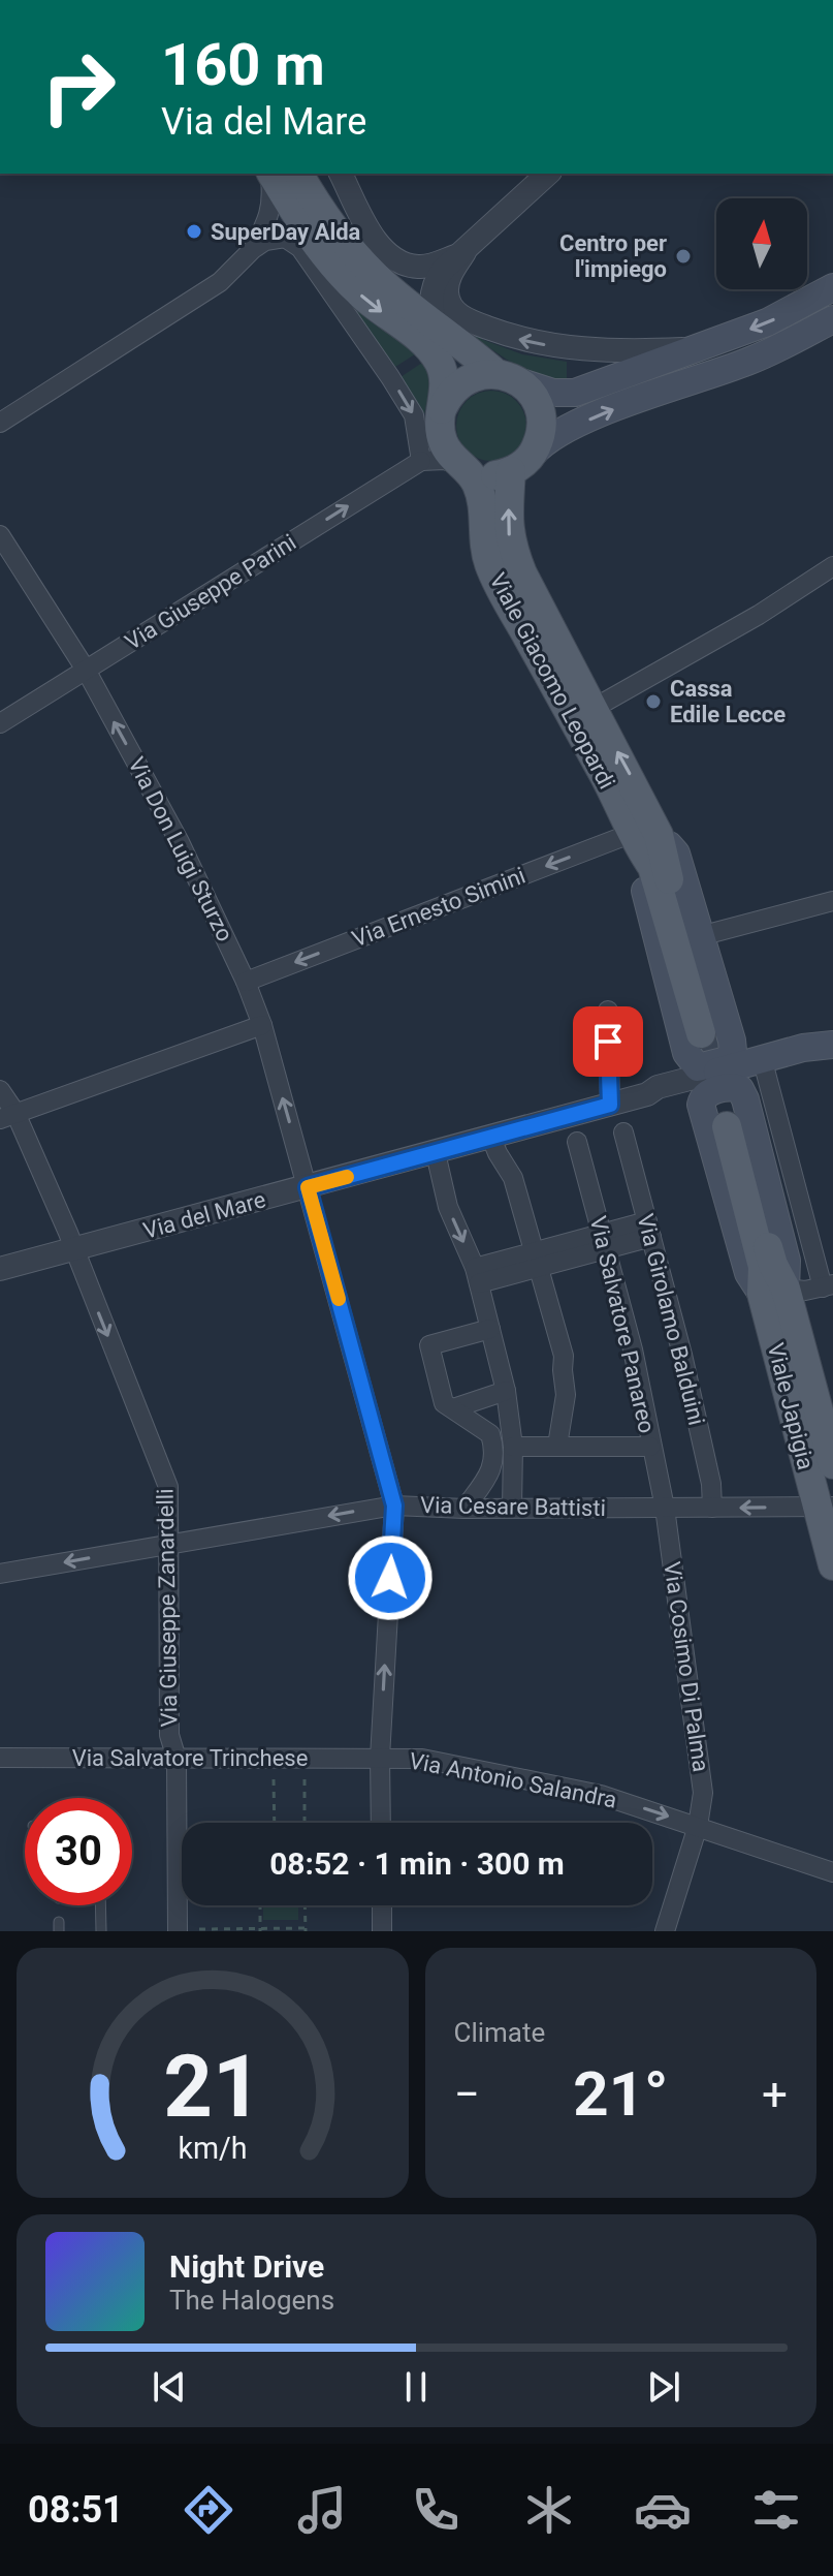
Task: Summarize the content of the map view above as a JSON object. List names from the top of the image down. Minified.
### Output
{"streets":{"main road":["Viale Giacomo Leopardi","Viale Japigia"],"street":["Via Giuseppe Parini","Via Don Luigi Sturzo","Via Ernesto Simini","Via del Mare","Via Girolamo Balduini","Via Salvatore Panareo","Via Cesare Battisti","Via Giuseppe Zanardelli","Via Cosimo Di Palma","Via Salvatore Trinchese","Via Antonio Salandra"]},"crossings":[["Via Giuseppe Parini","Via Don Luigi Sturzo"],["Viale Giacomo Leopardi","Via Ernesto Simini"],["Via Don Luigi Sturzo","Via Ernesto Simini"],["Via Don Luigi Sturzo","Via del Mare"],["Via Don Luigi Sturzo","Via Cesare Battisti"],["Via Don Luigi Sturzo","Via Salvatore Trinchese"],["Via Don Luigi Sturzo","Via Antonio Salandra"],["Via del Mare","Via Giuseppe Zanardelli"],["Via Girolamo Balduini","Via Cesare Battisti"],["Via Salvatore Panareo","Via Cesare Battisti"],["Via Salvatore Panareo","Via Cosimo Di Palma"],["Viale Japigia","Via Cesare Battisti"],["Via Cesare Battisti","Via Giuseppe Zanardelli"],["Via Cesare Battisti","Via Cosimo Di Palma"],["Via Giuseppe Zanardelli","Via Salvatore Trinchese"],["Via Cosimo Di Palma","Via Antonio Salandra"],["Via Salvatore Trinchese","Via Antonio Salandra"]],"one_way":["Via Giuseppe Parini","Via Don Luigi Sturzo","Via Ernesto Simini","Via Cesare Battisti","Via Giuseppe Zanardelli","Via Antonio Salandra"],"places":["SuperDay Alda","Centro per l'impiego","Cassa Edile Lecce"],"north":"top","page":{"turn":["160 m","Via del Mare"],"limit":"30","trip":"08:52 · 1 min · 300 m","tile":"Climate","heat":["−","21°","+"],"song":["Night Drive","The Halogens"],"tabs":"08:51","gauge":["21","km/h"]}}
